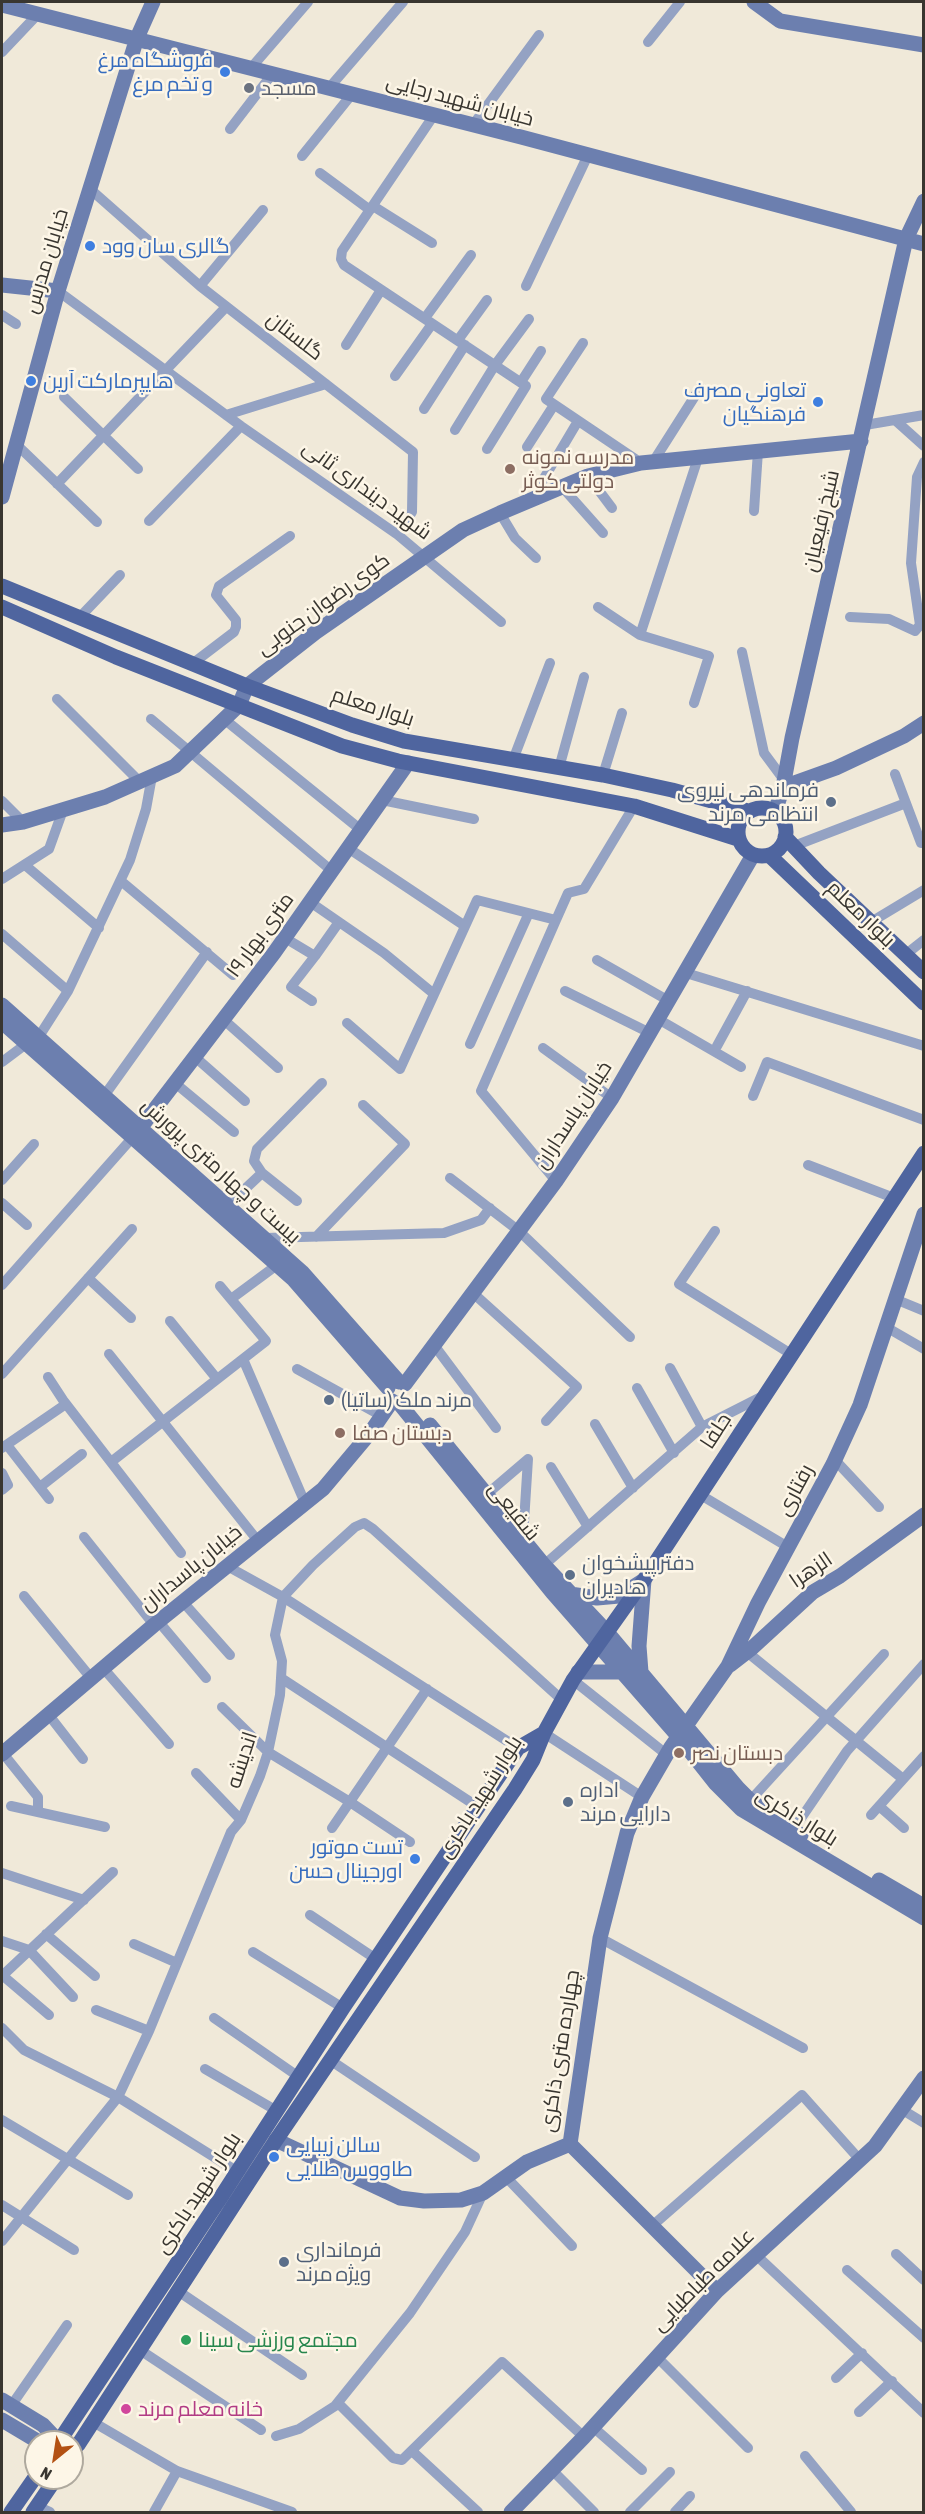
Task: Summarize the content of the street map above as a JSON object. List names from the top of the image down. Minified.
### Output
{"streets":{"main road":["بلوار معلم","جلفا","بلوار شهید باکری"],"street":["خیابان شهید رجایی","خیابان مدرس","گلستان","شهید دینداری ثانی","شیخ رفیعیان","کوی رضوان جنوبی","۱۹ متری بهار","خیابان پاسداران","بیست و چهار متری پرورش","رفتاری","شفیعی","الزهرا","اندیشه","بلوار ذاکری","چهارده متری ذاکری","علامه طباطبایی"]},"crossings":[["خیابان شهید رجایی","خیابان مدرس"],["خیابان شهید رجایی","شیخ رفیعیان"],["خیابان مدرس","گلستان"],["خیابان مدرس","شهید دینداری ثانی"],["گلستان","شهید دینداری ثانی"],["شهید دینداری ثانی","شیخ رفیعیان"],["شهید دینداری ثانی","کوی رضوان جنوبی"],["شیخ رفیعیان","بلوار معلم"],["شیخ رفیعیان","خیابان پاسداران"],["کوی رضوان جنوبی","بلوار معلم"],["بلوار معلم","۱۹ متری بهار"],["بلوار معلم","خیابان پاسداران"],["۱۹ متری بهار","بیست و چهار متری پرورش"],["خیابان پاسداران","بیست و چهار متری پرورش"],["خیابان پاسداران","شفیعی"],["بیست و چهار متری پرورش","شفیعی"],["جلفا","شفیعی"],["جلفا","بلوار شهید باکری"],["جلفا","بلوار ذاکری"],["رفتاری","الزهرا"],["رفتاری","چهارده متری ذاکری"],["شفیعی","بلوار ذاکری"],["الزهرا","چهارده متری ذاکری"],["بلوار شهید باکری","چهارده متری ذاکری"],["بلوار ذاکری","چهارده متری ذاکری"]],"places":["فروشگاه مرغ و تخم مرغ","مسجد","گالری سان وود","هایپرمارکت آرین","تعاونی مصرف فرهنگیان","مدرسه نمونه دولتی کوثر","فرماندهی نیروی انتظامی مرند","مرند ملک (ساتیا)","دبستان صفا","دفتر پیشخوان هادیران","دبستان نصر","اداره دارایی مرند","تست موتور اورجینال حسن","سالن زیبایی طاووس طلایی","فرمانداری ویژه مرند","مجتمع ورزشی سینا","خانه معلم مرند"],"north":"bottom left"}
